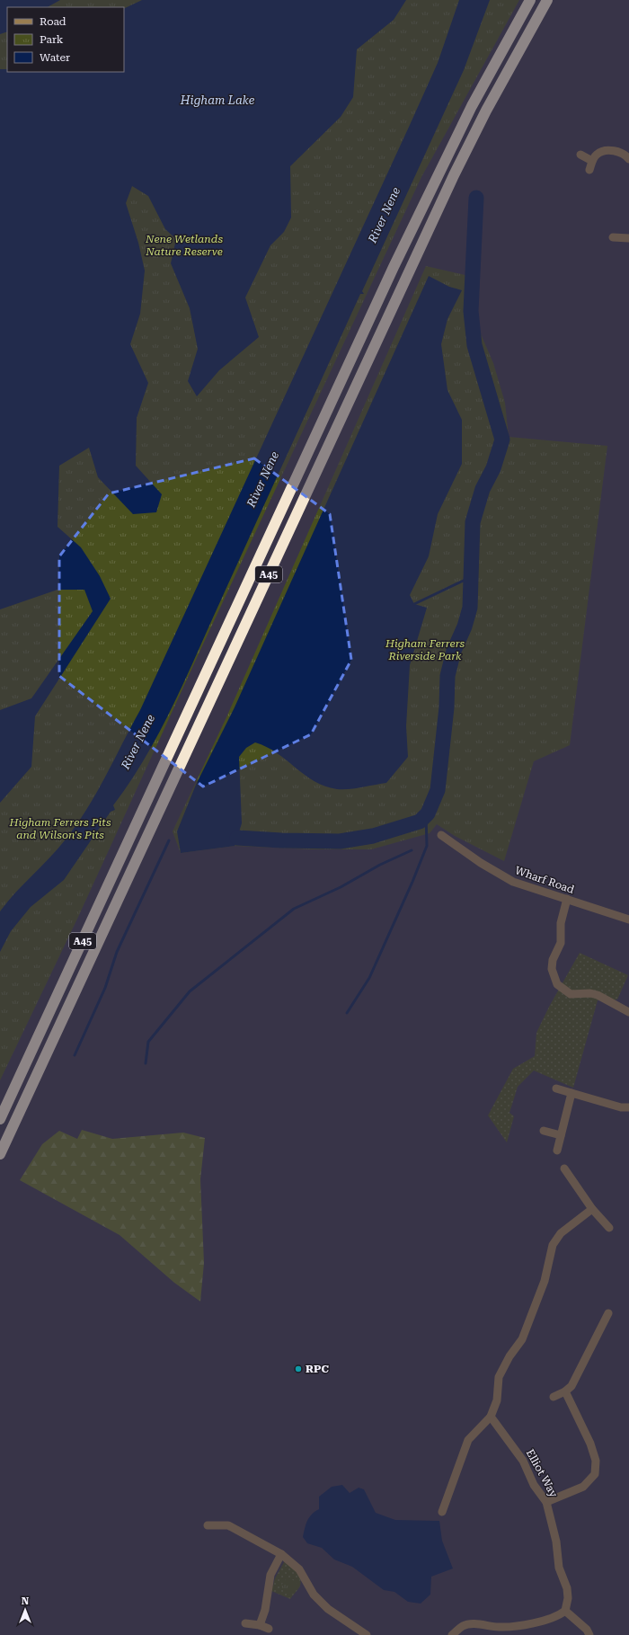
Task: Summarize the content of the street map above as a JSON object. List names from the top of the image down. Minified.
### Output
{"streets":{"highway":["A45"],"street":["Wharf Road","Elliot Way"]},"water":["Higham Lake","River Nene"],"parks":["Nene Wetlands Nature Reserve","Higham Ferrers Riverside Park","Higham Ferrers Pits and Wilson's Pits"],"places":["RPC"],"legend":["Road","Park","Water"],"north":"top"}
